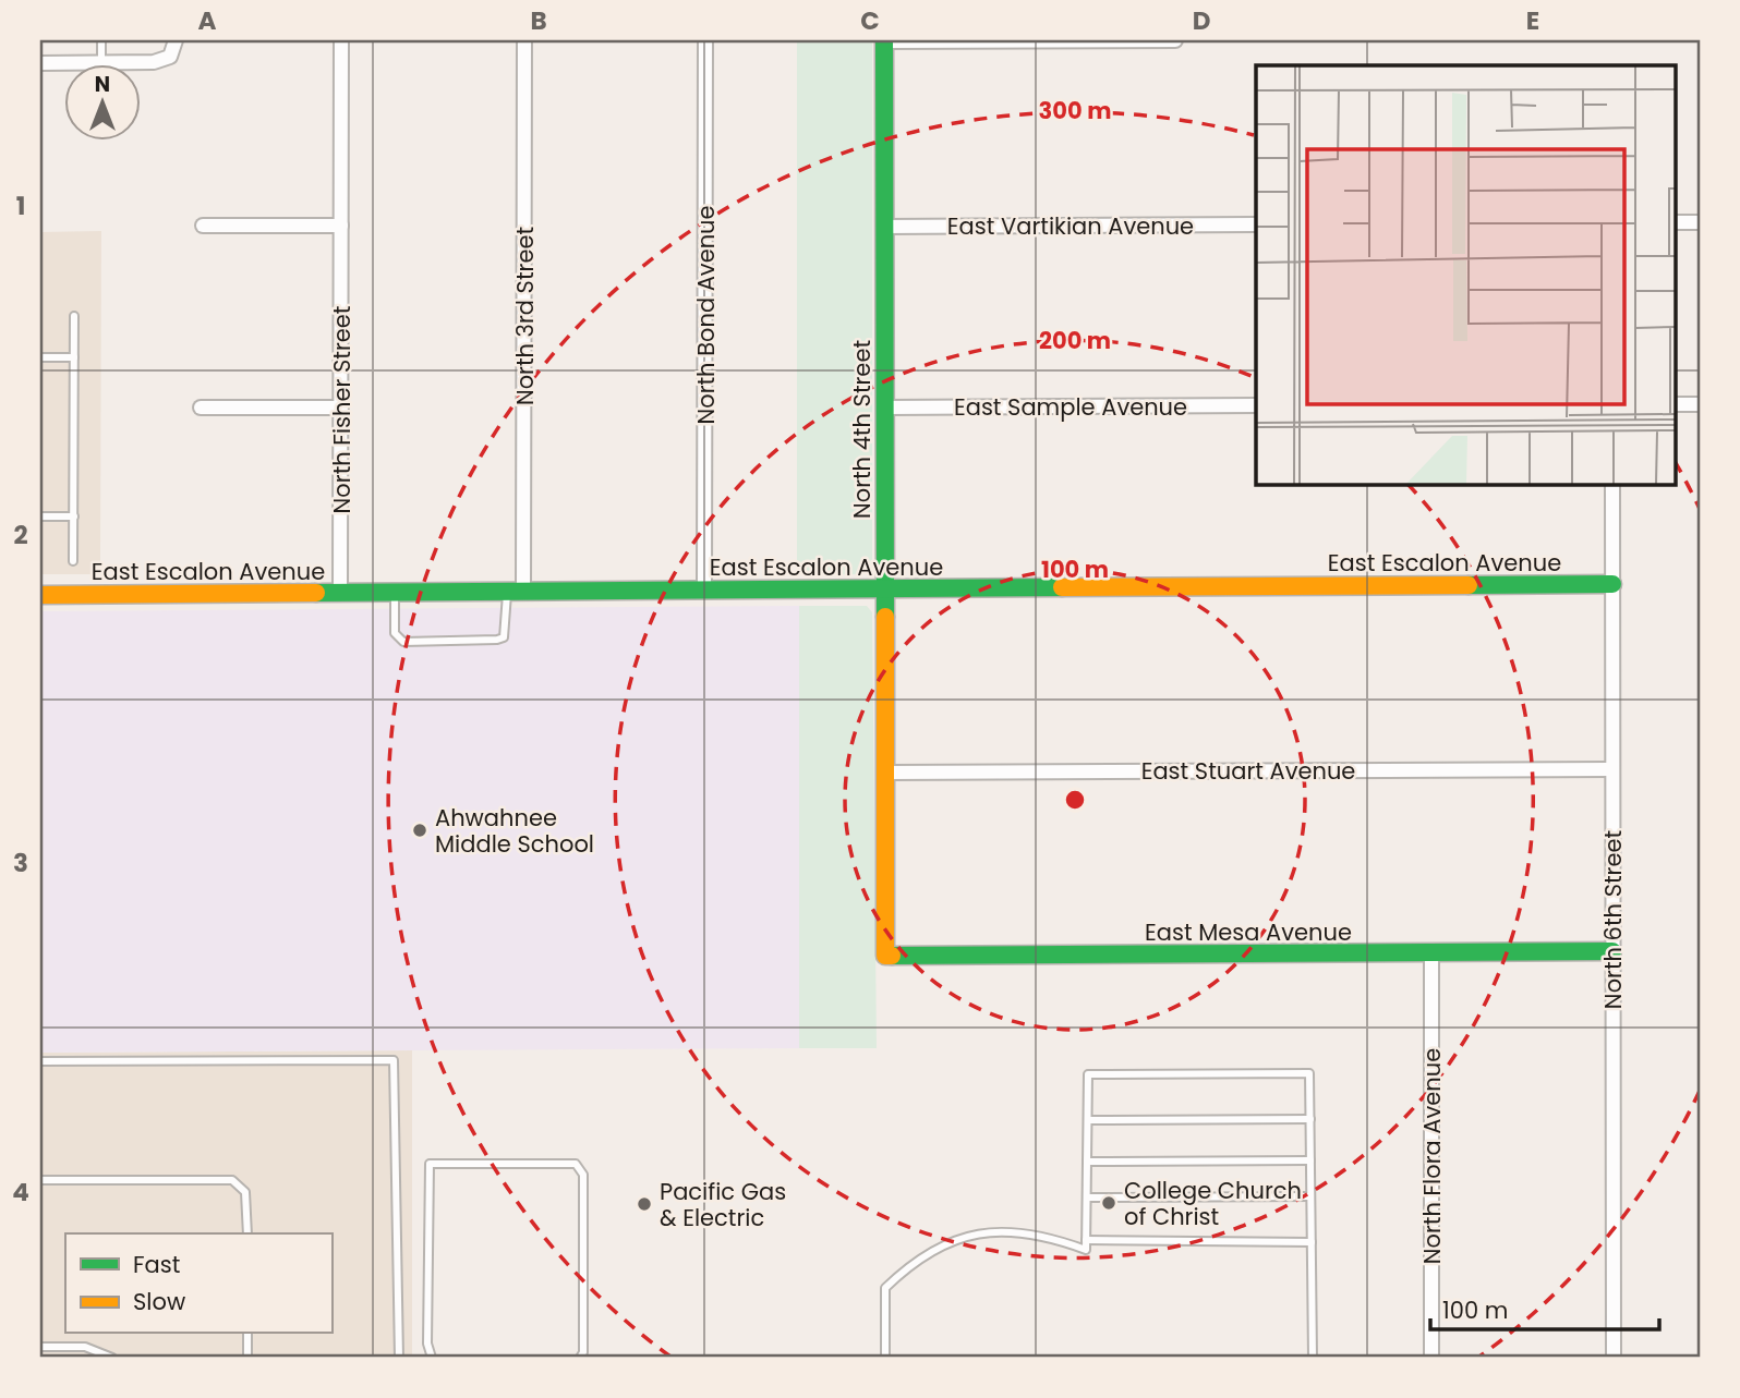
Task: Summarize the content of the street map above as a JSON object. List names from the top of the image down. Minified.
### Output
{"streets":{"street":["East Vartikian Avenue","North Bond Avenue","North 3rd Street","East Sample Avenue","North Fisher Street","North 4th Street","East Escalon Avenue","East Stuart Avenue","North 6th Street","East Mesa Avenue","North Flora Avenue"]},"crossings":[["East Vartikian Avenue","North 4th Street"],["North Bond Avenue","East Escalon Avenue"],["North 3rd Street","East Escalon Avenue"],["East Sample Avenue","North 4th Street"],["North Fisher Street","East Escalon Avenue"],["North 4th Street","East Escalon Avenue"],["North 4th Street","East Stuart Avenue"],["North 4th Street","East Mesa Avenue"],["East Escalon Avenue","North 6th Street"],["East Stuart Avenue","North 6th Street"],["North 6th Street","East Mesa Avenue"],["East Mesa Avenue","North Flora Avenue"]],"places":["Ahwahnee Middle School","College Church of Christ","Pacific Gas & Electric"],"legend":["Fast","Slow"],"scale_bar":"100 m","north":"top","grid":{"columns":["A","B","C","D","E"],"rows":["1","2","3","4"]},"rings":["300 m","200 m","100 m"]}
